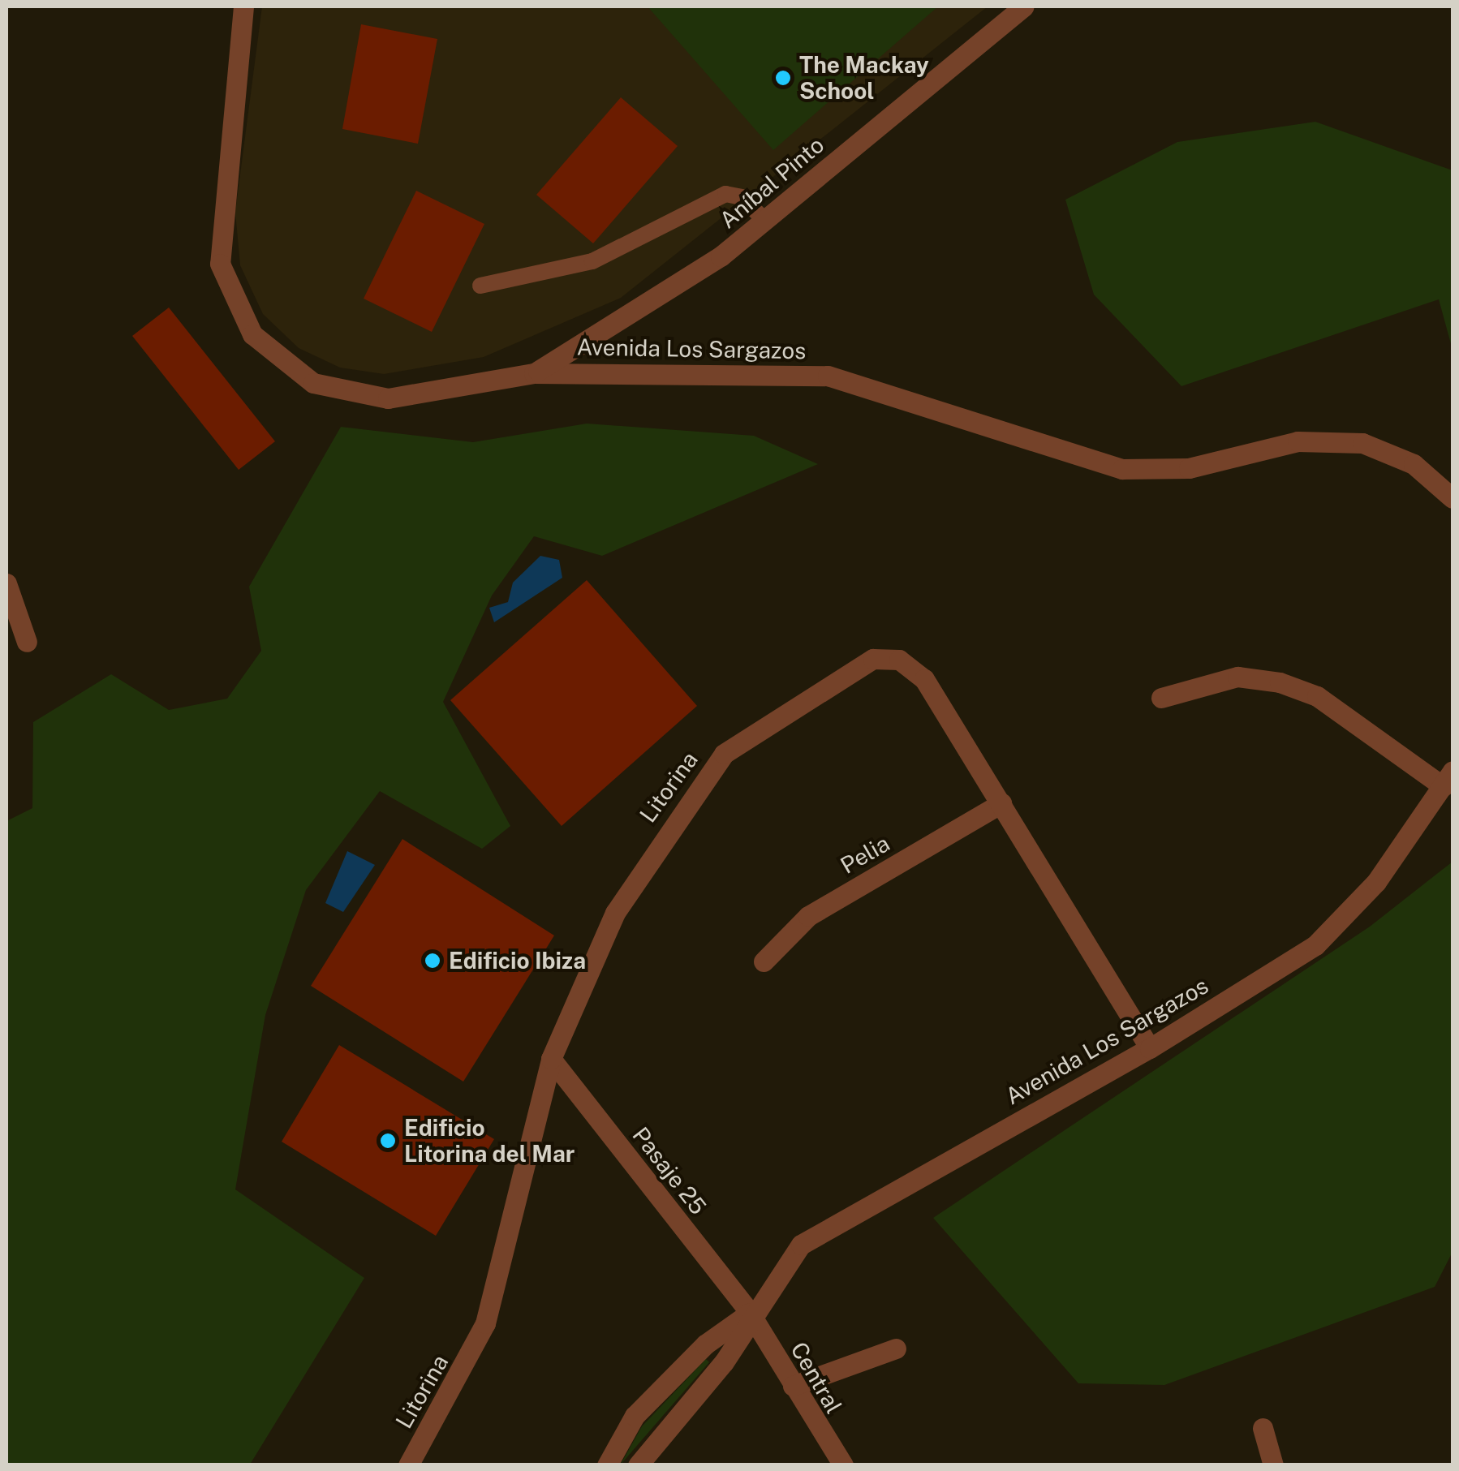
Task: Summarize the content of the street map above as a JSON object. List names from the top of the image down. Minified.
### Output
{"streets":{"street":["Aníbal Pinto","Avenida Los Sargazos","Litorina","Pelia","Pasaje 25","Central"]},"crossings":[["Aníbal Pinto","Avenida Los Sargazos"],["Avenida Los Sargazos","Litorina"],["Avenida Los Sargazos","Pasaje 25"],["Avenida Los Sargazos","Central"],["Litorina","Pelia"],["Litorina","Pasaje 25"],["Pasaje 25","Central"]],"places":["The Mackay School","Edificio Ibiza","Edificio Litorina del Mar"]}
